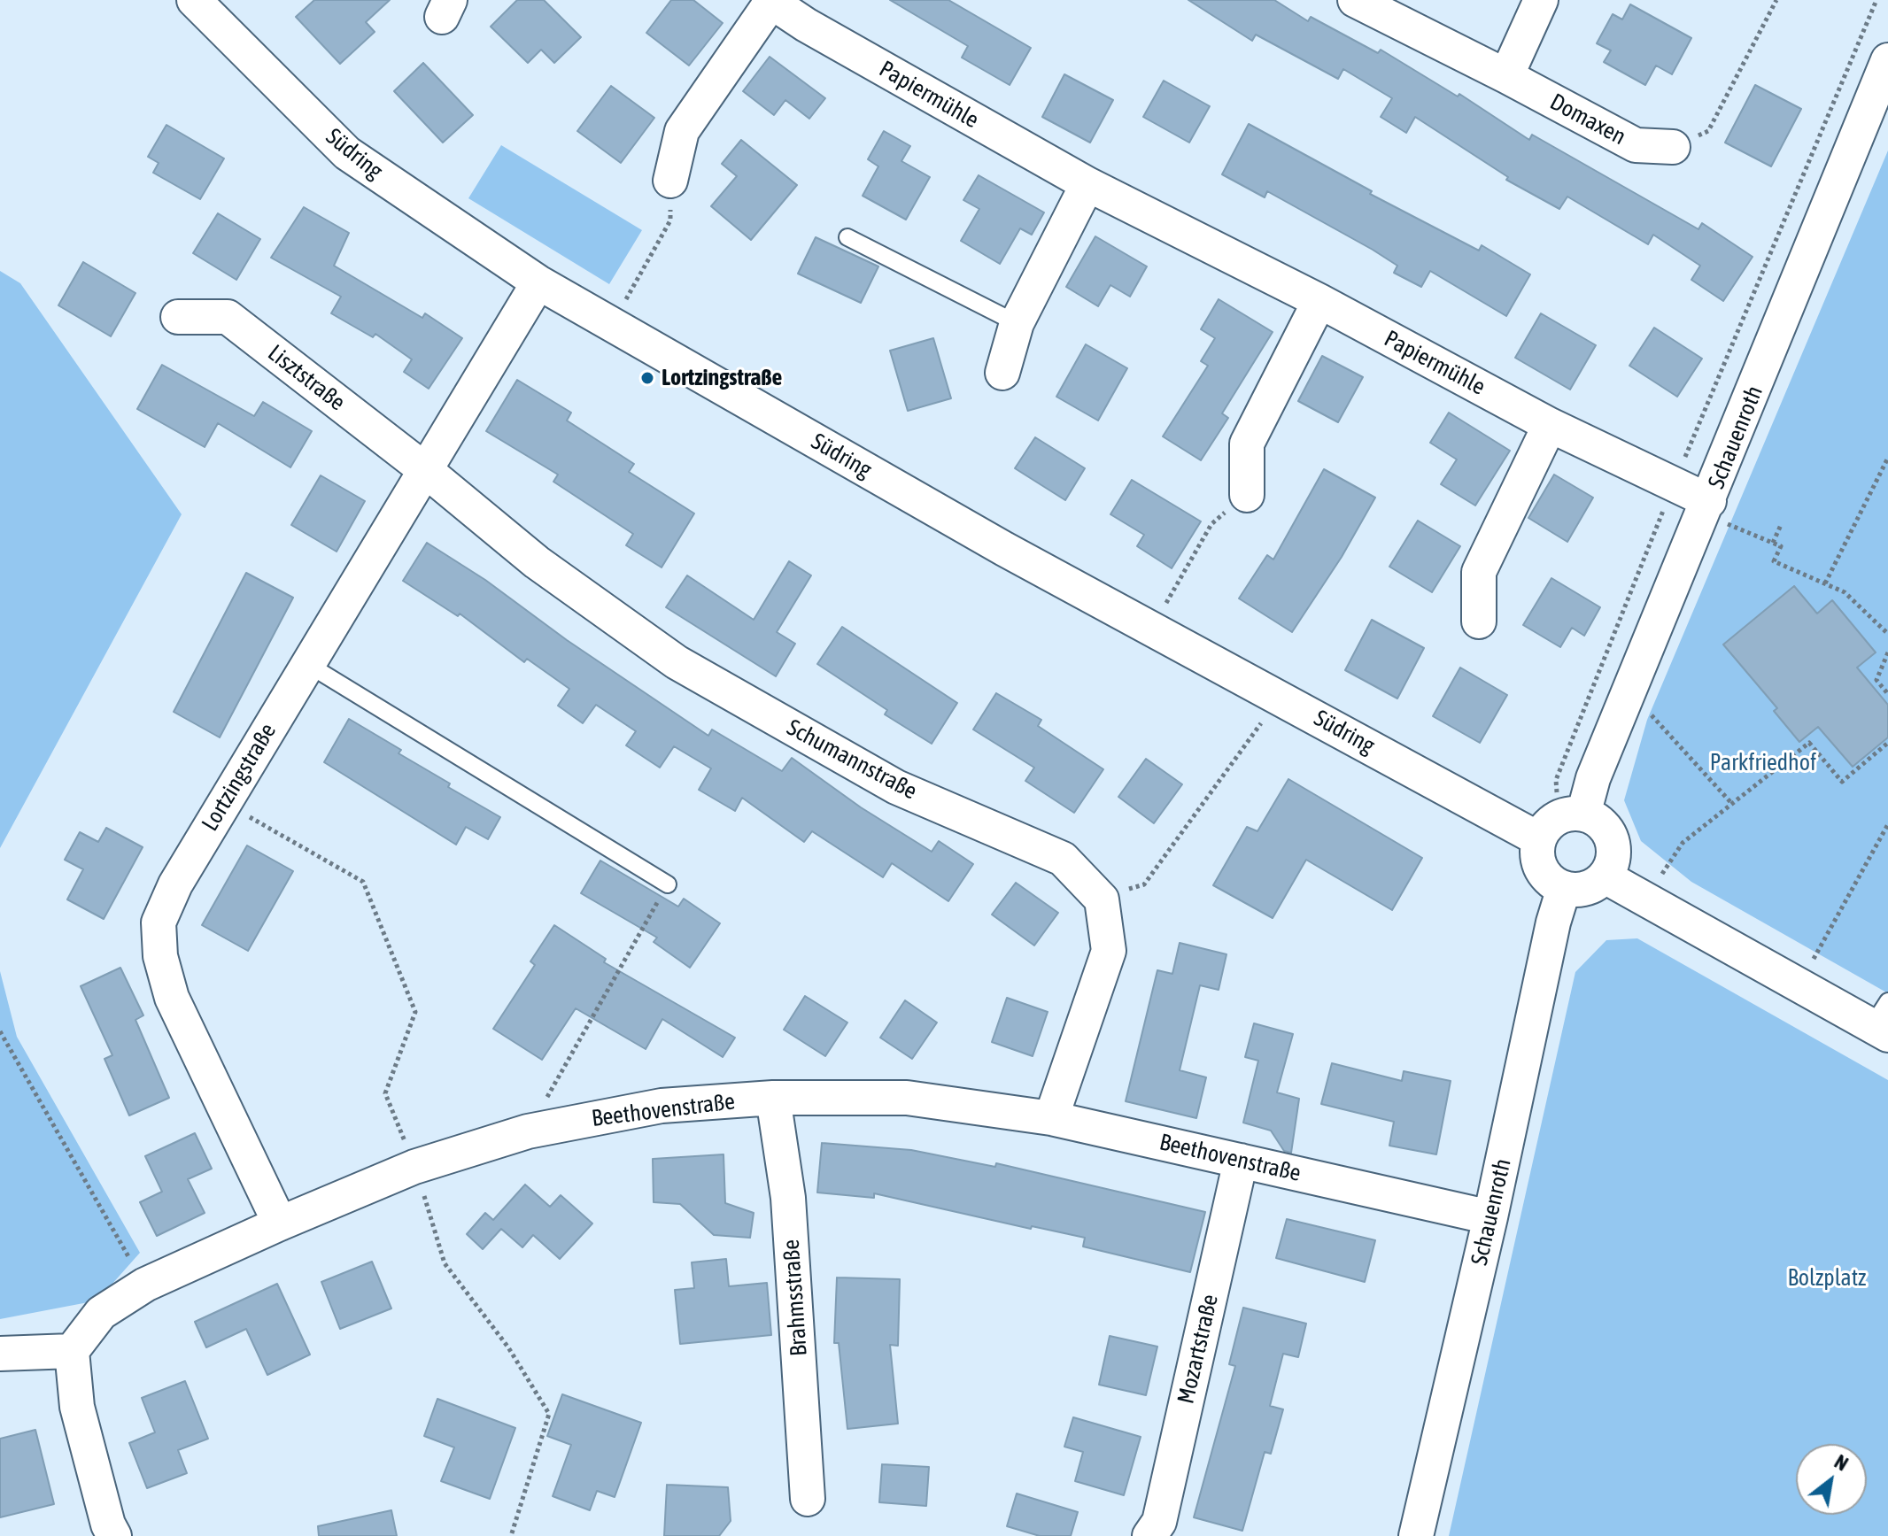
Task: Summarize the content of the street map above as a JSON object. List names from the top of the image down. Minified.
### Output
{"streets":{"street":["Papiermühle","Domaxen","Südring","Lisztstraße","Schauenroth","Schumannstraße","Lortzingstraße","Beethovenstraße","Brahmsstraße","Mozartstraße"]},"crossings":[["Papiermühle","Schauenroth"],["Südring","Schauenroth"],["Südring","Lortzingstraße"],["Lisztstraße","Schumannstraße"],["Lisztstraße","Lortzingstraße"],["Schauenroth","Beethovenstraße"],["Schumannstraße","Lortzingstraße"],["Lortzingstraße","Beethovenstraße"],["Beethovenstraße","Brahmsstraße"],["Beethovenstraße","Mozartstraße"]],"parks":["Parkfriedhof","Bolzplatz"],"places":["Lortzingstraße"],"north":"top right"}
